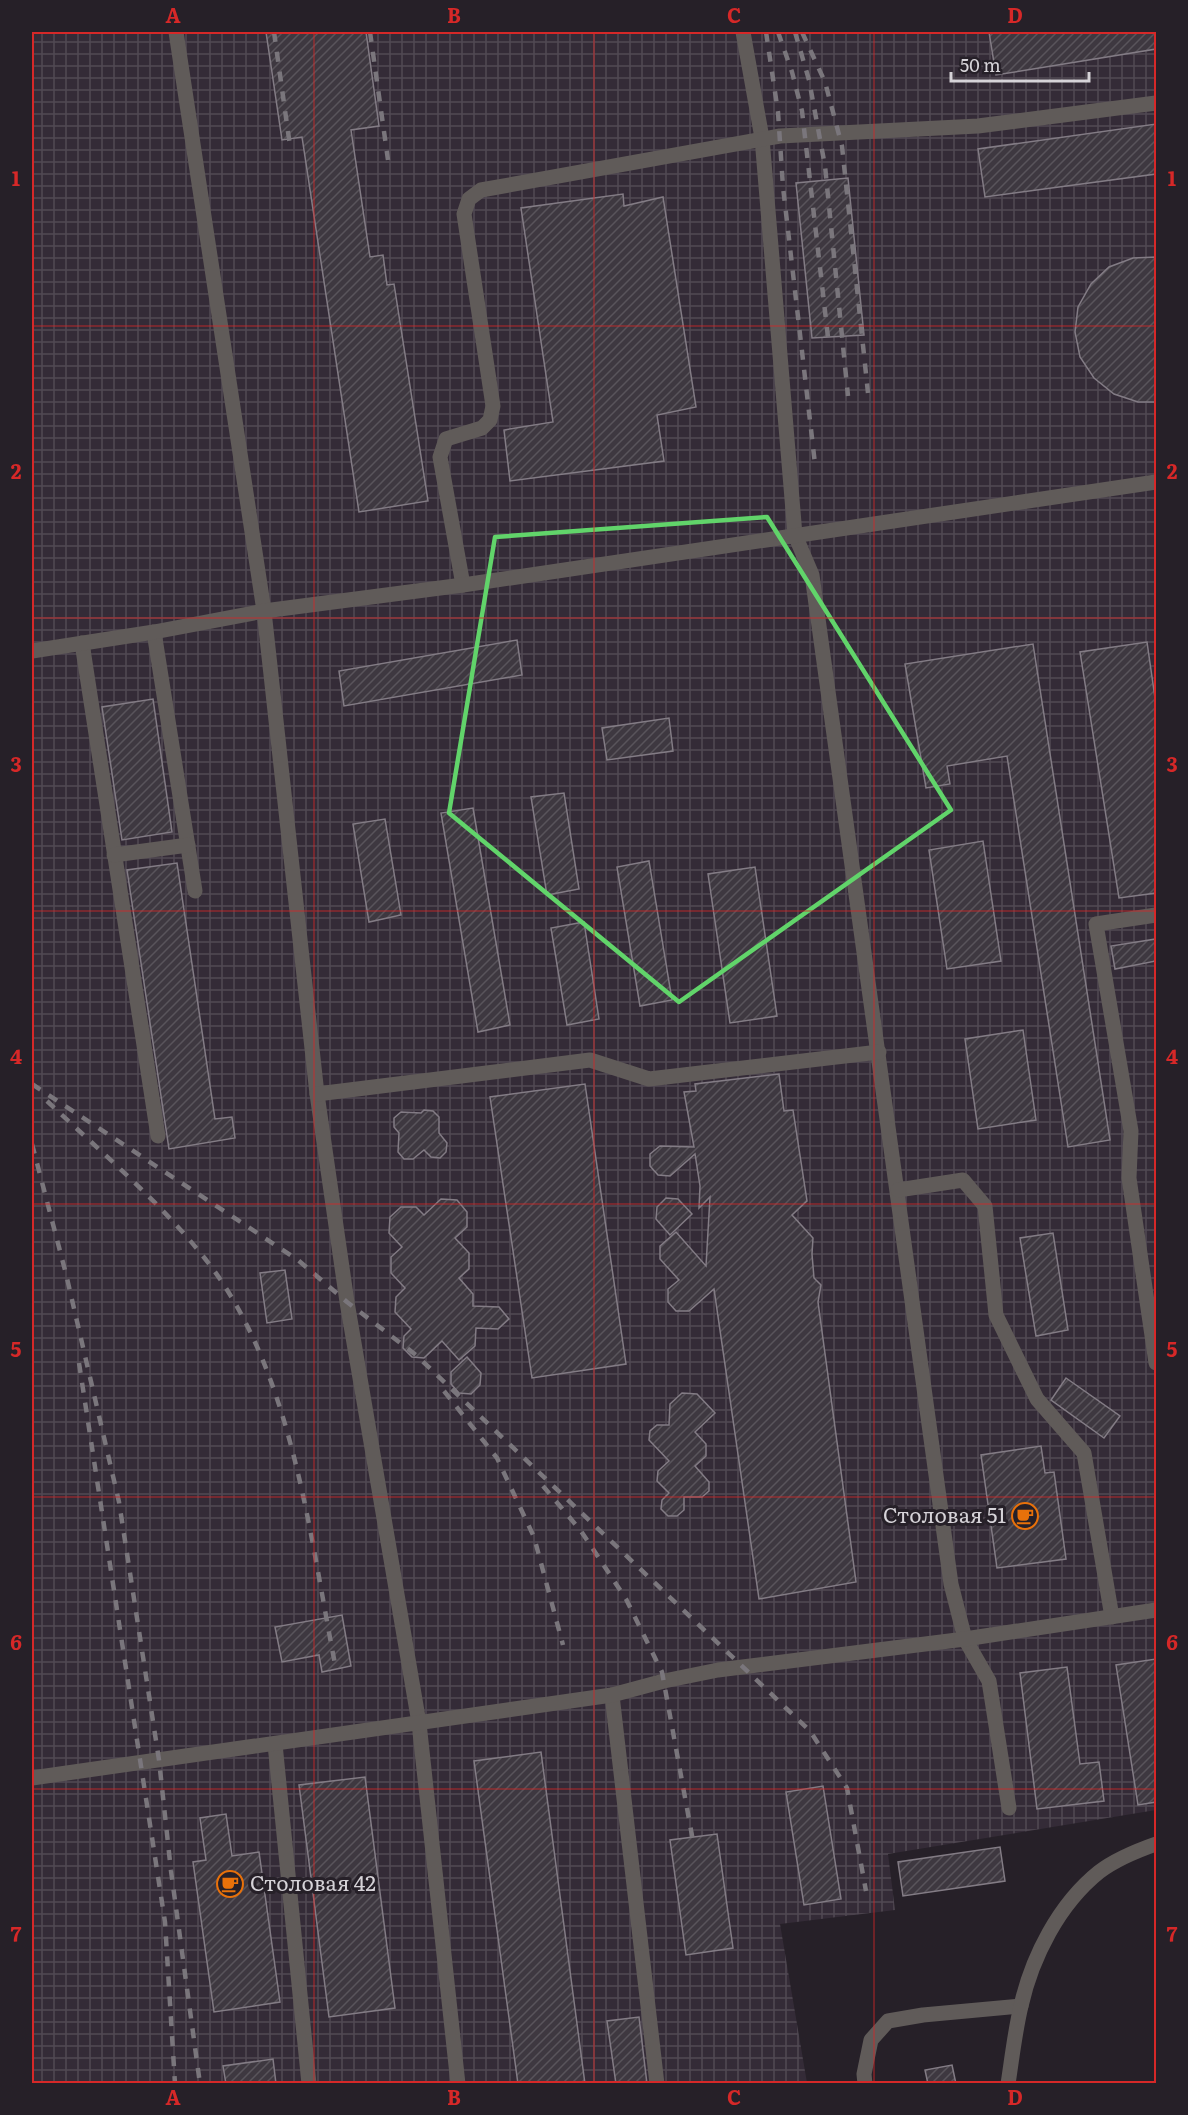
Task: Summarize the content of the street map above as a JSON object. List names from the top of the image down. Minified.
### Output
{"places":{"cafe":["Столовая 51","Столовая 42"]},"scale_bar":"50 m","grid":{"columns":["A","B","C","D"],"rows":["1","2","3","4","5","6","7"]}}
